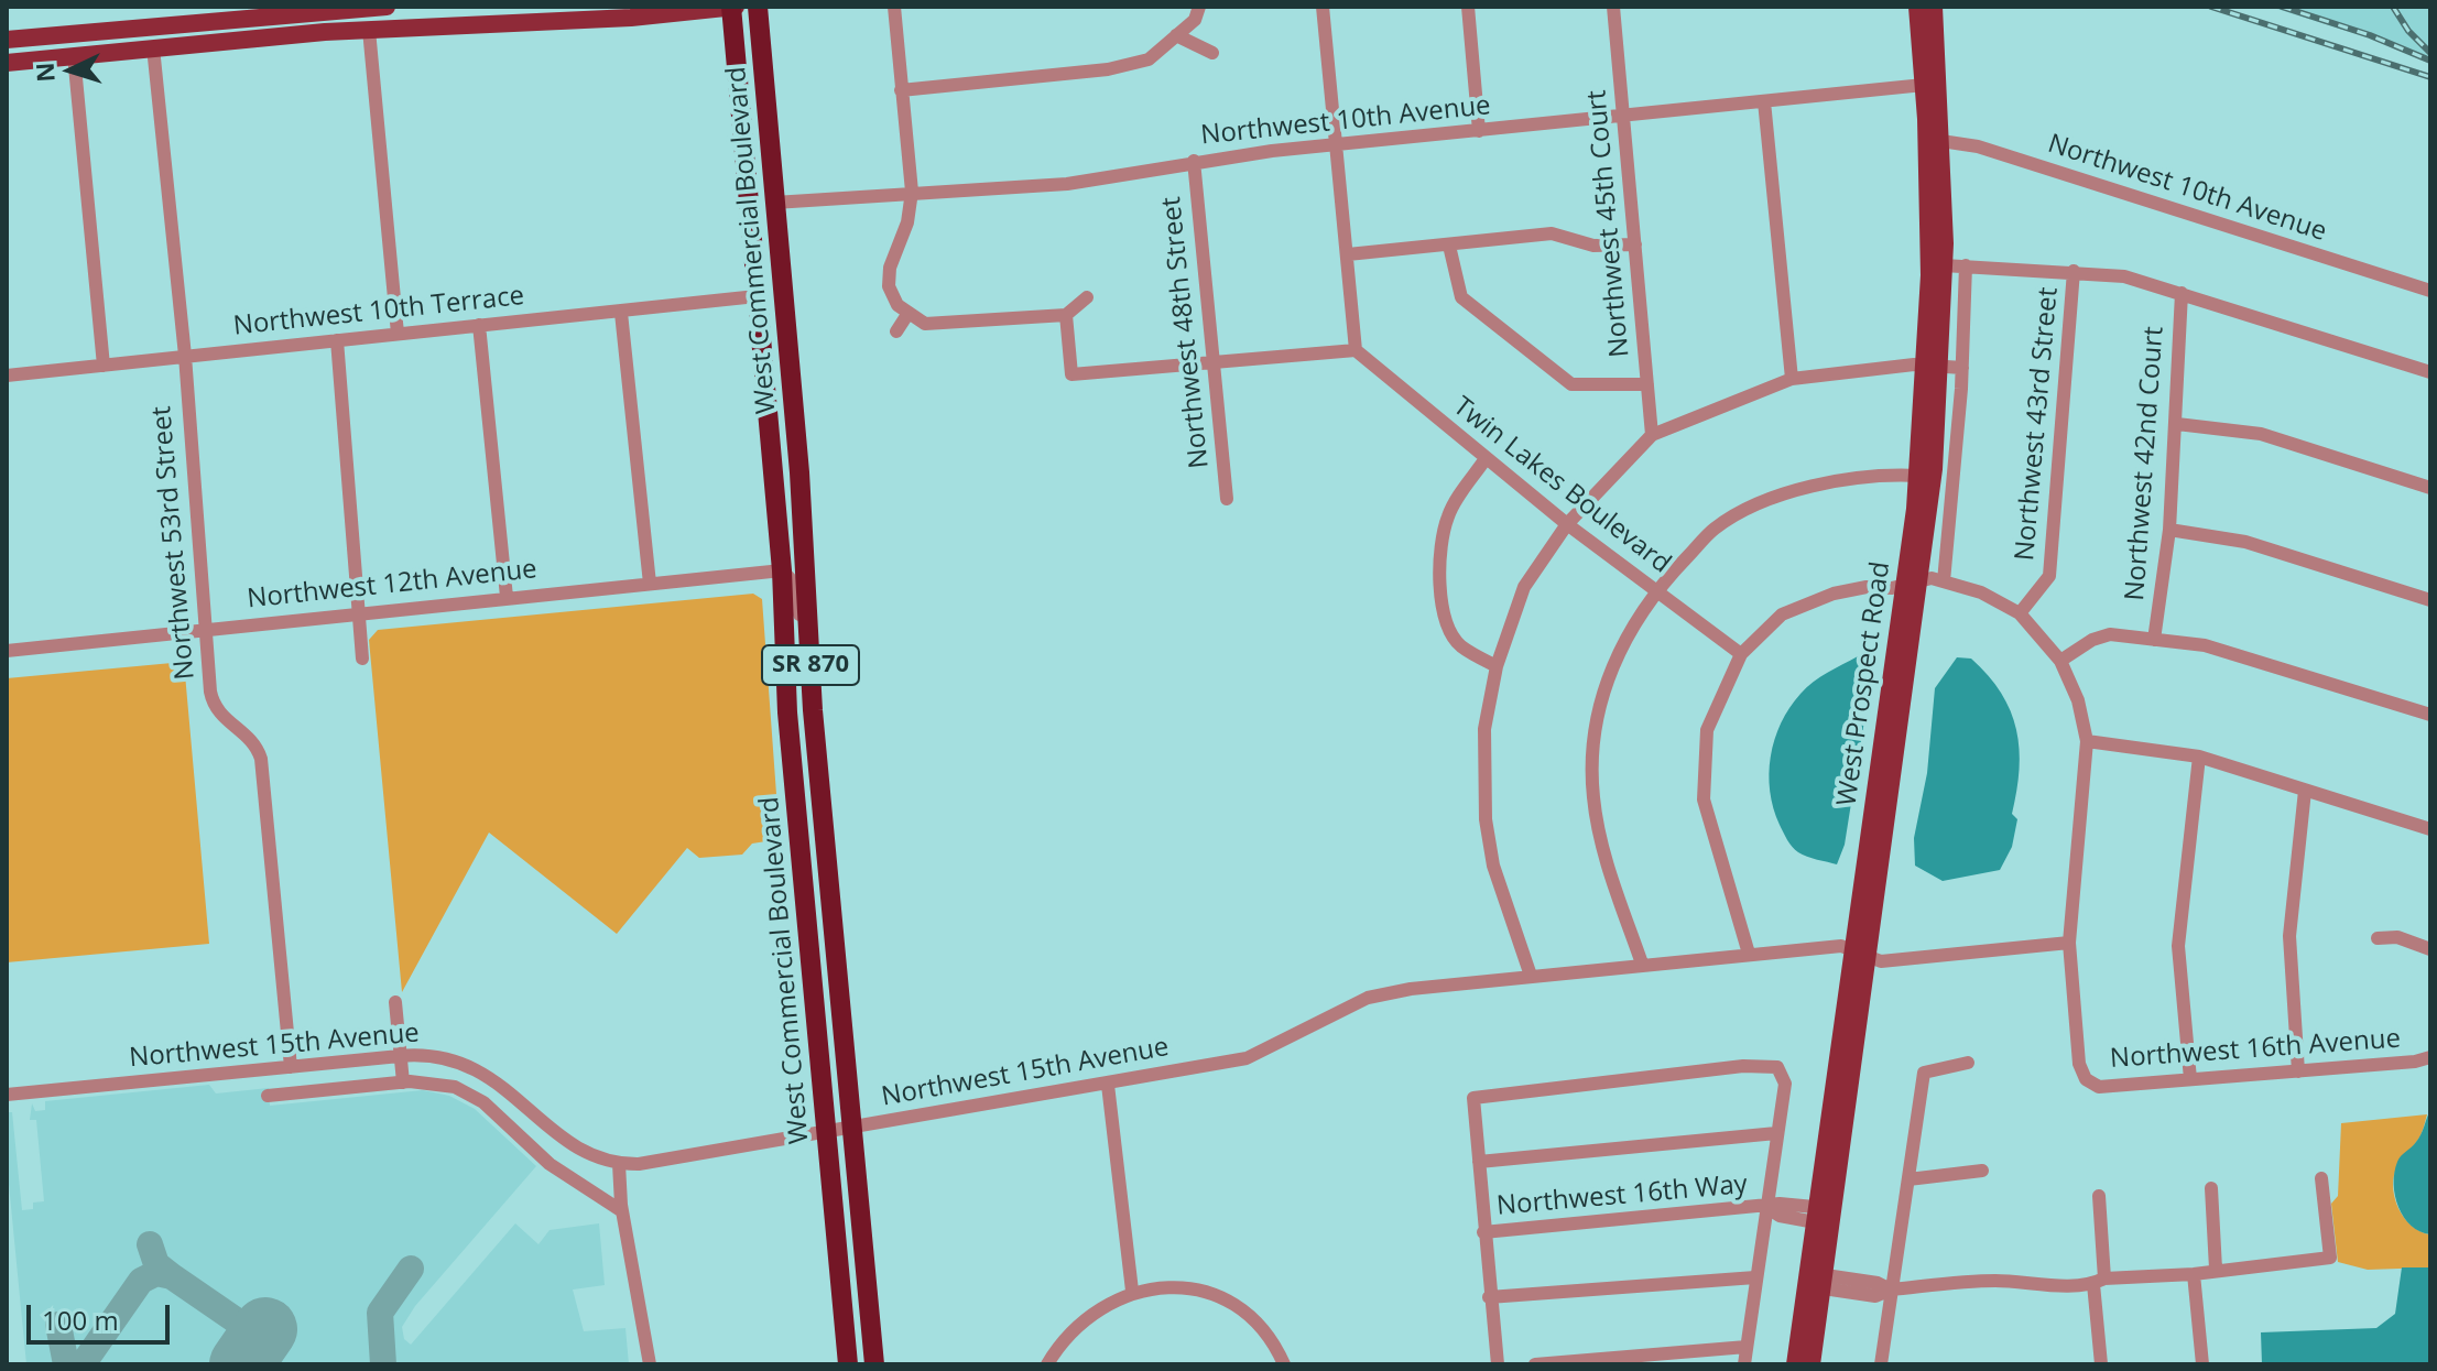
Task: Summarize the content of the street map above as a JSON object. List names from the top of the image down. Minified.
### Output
{"streets":{"highway":["West Commercial Boulevard","SR 870"],"main road":["West Prospect Road"],"street":["Northwest 10th Avenue","Northwest 45th Court","Northwest 10th Terrace","Northwest 48th Street","Northwest 43rd Street","Northwest 42nd Court","Twin Lakes Boulevard","Northwest 53rd Street","Northwest 12th Avenue","Northwest 15th Avenue","Northwest 16th Avenue","Northwest 16th Way"]},"crossings":[["Northwest 10th Avenue","Northwest 45th Court"],["Northwest 10th Avenue","West Commercial Boulevard"],["Northwest 10th Avenue","Northwest 48th Street"],["Northwest 10th Avenue","West Prospect Road"],["West Commercial Boulevard","Northwest 10th Terrace"],["West Commercial Boulevard","Northwest 12th Avenue"],["West Commercial Boulevard","Northwest 15th Avenue"],["Northwest 10th Terrace","Northwest 53rd Street"],["Northwest 53rd Street","Northwest 12th Avenue"],["Northwest 53rd Street","Northwest 15th Avenue"],["West Prospect Road","Northwest 15th Avenue"],["West Prospect Road","Northwest 16th Way"],["Northwest 15th Avenue","Northwest 16th Avenue"]],"scale_bar":"100 m","north":"left"}
